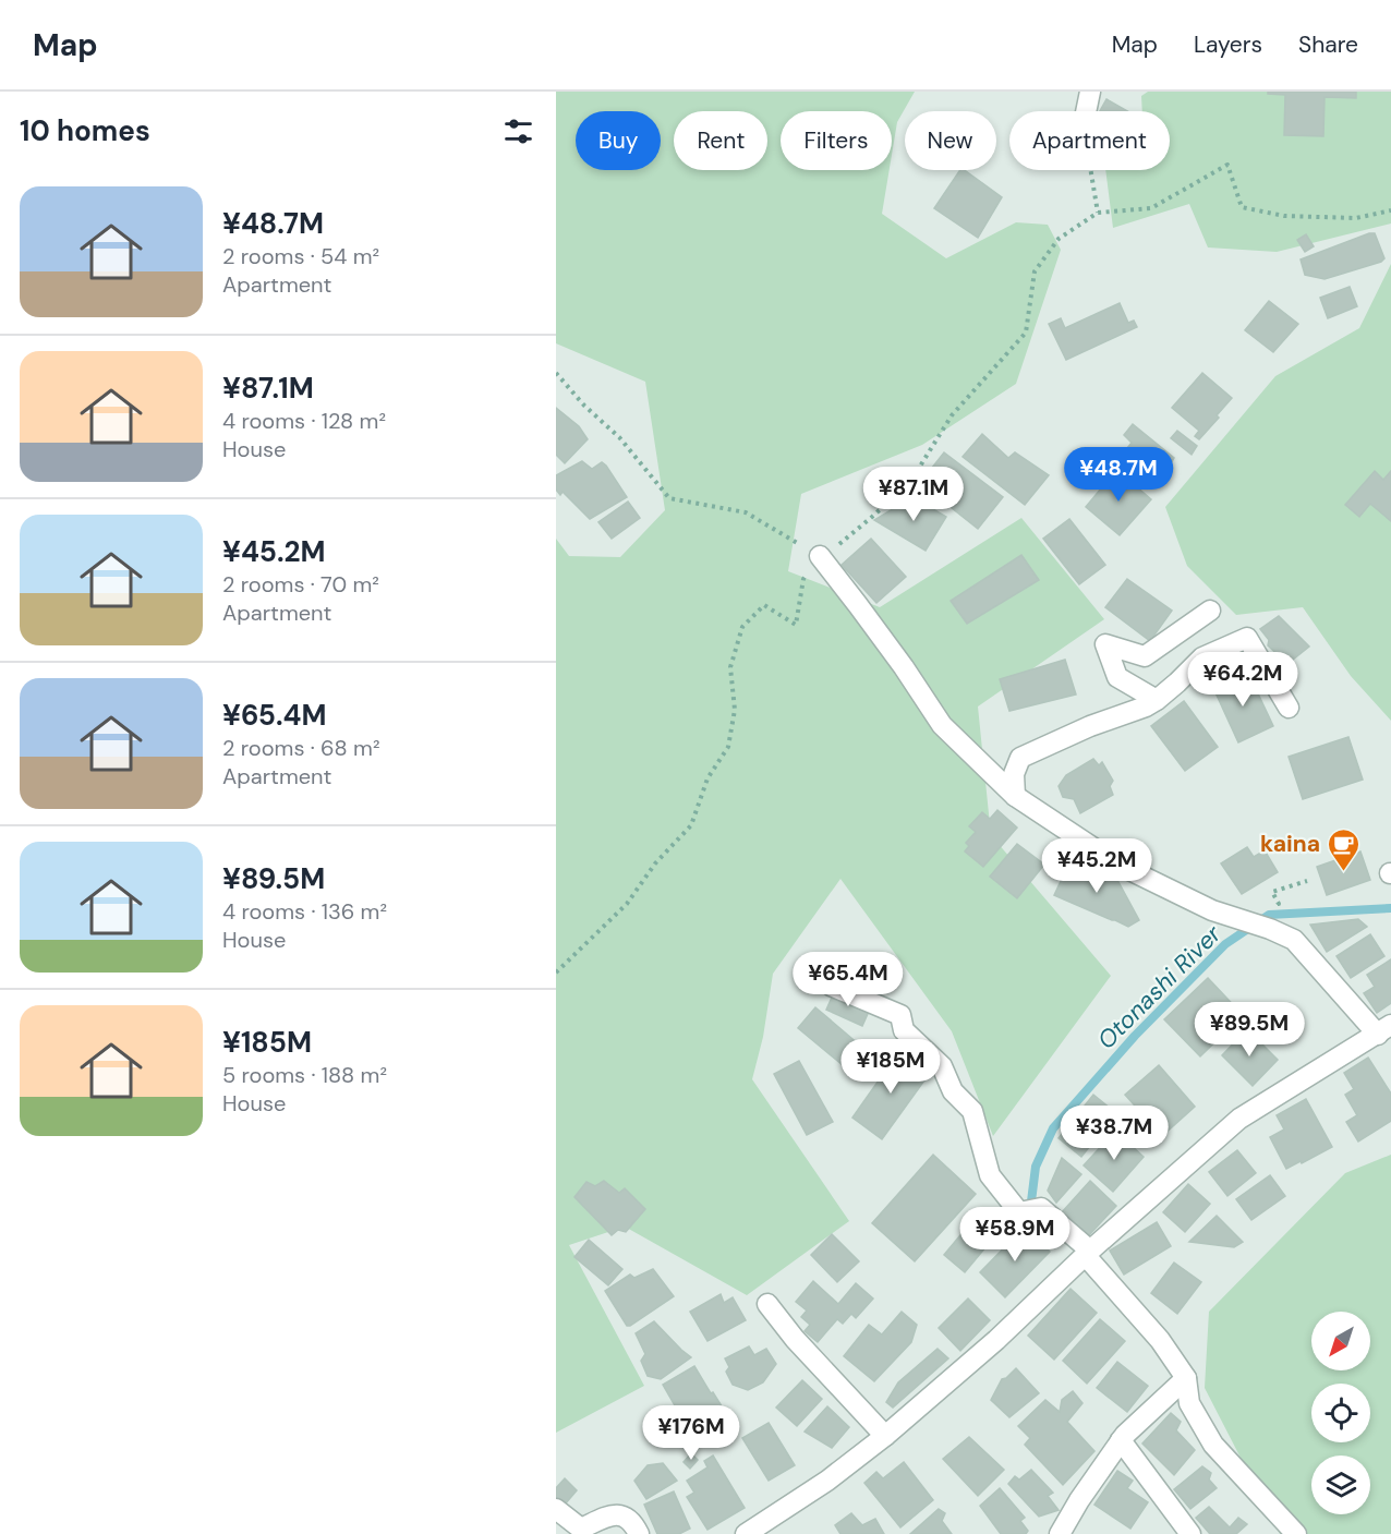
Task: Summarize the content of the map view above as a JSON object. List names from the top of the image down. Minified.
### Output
{"water":["Otonashi River"],"places":{"cafe":["kaina"]},"north":"bottom left","page":{"header":"Map","nav":["Map","Layers","Share"],"heading":"10 homes","chip":["Buy","Rent","Filters","New","Apartment"],"list":[{"name":"¥48.7M","note":"2 rooms · 54 m² · Apartment"},{"name":"¥87.1M","note":"4 rooms · 128 m² · House"},{"name":"¥45.2M","note":"2 rooms · 70 m² · Apartment"},{"name":"¥65.4M","note":"2 rooms · 68 m² · Apartment"},{"name":"¥89.5M","note":"4 rooms · 136 m² · House"},{"name":"¥185M","note":"5 rooms · 188 m² · House"}],"price":["¥48.7M","¥87.1M","¥64.2M","¥45.2M","¥65.4M","¥89.5M","¥185M","¥38.7M","¥58.9M","¥176M"]}}
